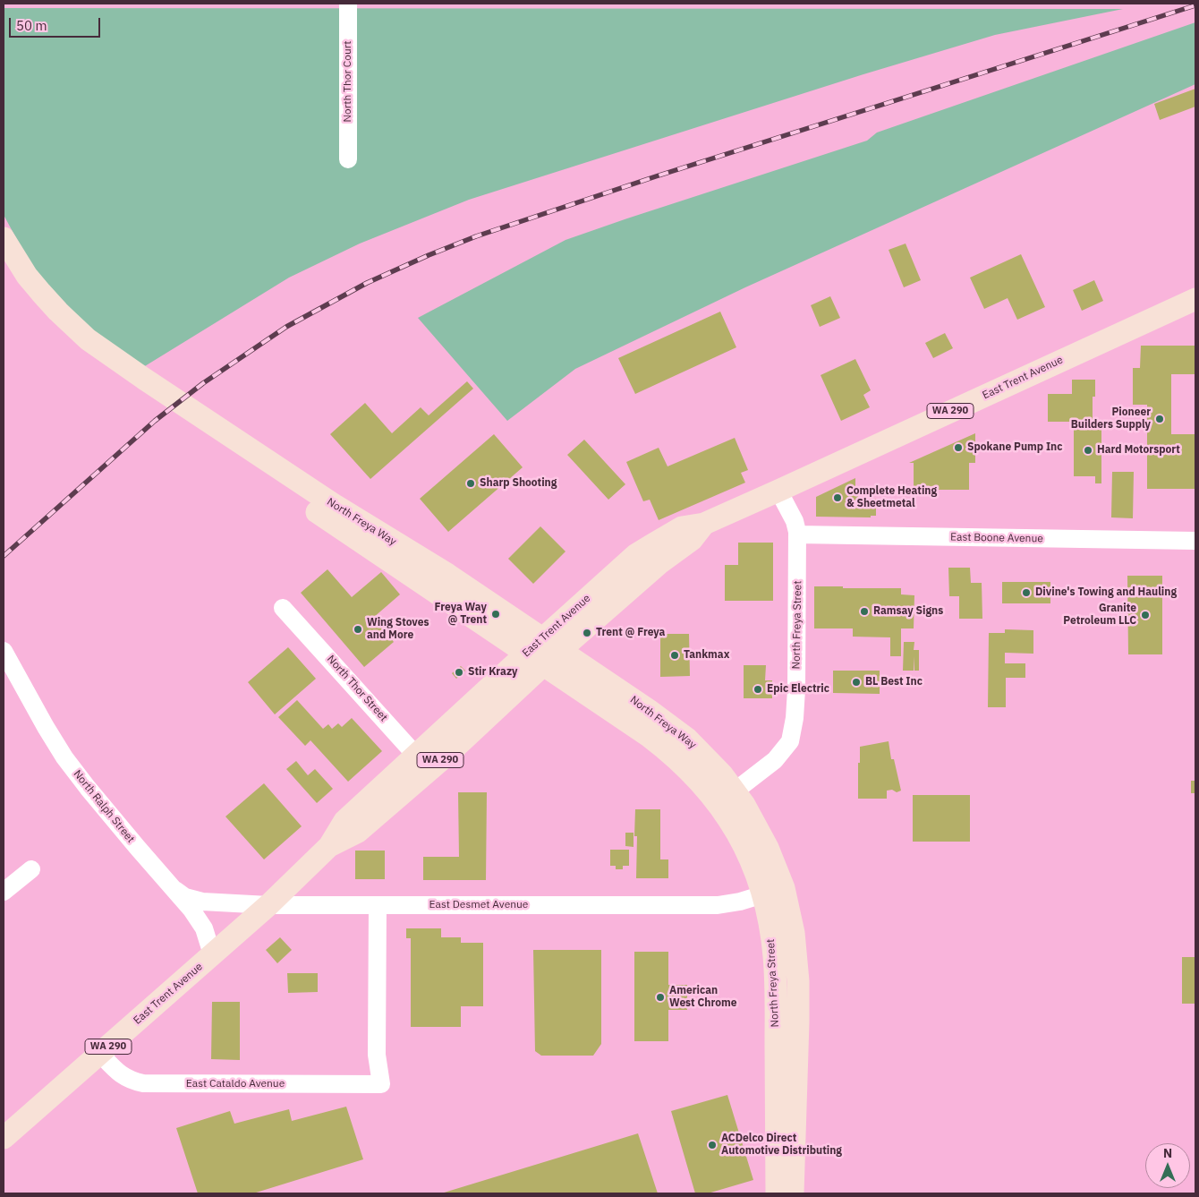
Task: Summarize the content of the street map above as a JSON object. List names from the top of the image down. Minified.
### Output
{"streets":{"main road":["East Trent Avenue","WA 290","North Freya Way","North Freya Street"],"street":["North Thor Court","East Boone Avenue","North Thor Street","North Ralph Street","East Desmet Avenue","East Cataldo Avenue"]},"crossings":[["East Trent Avenue","North Freya Way"],["East Trent Avenue","North Freya Street"],["East Trent Avenue","North Thor Street"],["East Trent Avenue","North Ralph Street"],["East Trent Avenue","East Desmet Avenue"],["East Trent Avenue","East Cataldo Avenue"],["North Freya Way","North Freya Street"],["East Boone Avenue","North Freya Street"],["North Freya Street","East Desmet Avenue"],["North Ralph Street","East Desmet Avenue"],["East Desmet Avenue","East Cataldo Avenue"]],"places":["Pioneer Builders Supply","Spokane Pump Inc","Hard Motorsport","Sharp Shooting","Complete Heating & Sheetmetal","Divine's Towing and Hauling","Ramsay Signs","Freya Way @ Trent","Granite Petroleum LLC","Wing Stoves and More","Trent @ Freya","Tankmax","Stir Krazy","BL Best Inc","Epic Electric","American West Chrome","ACDelco Direct Automotive Distributing"],"scale_bar":"50 m","north":"top"}
